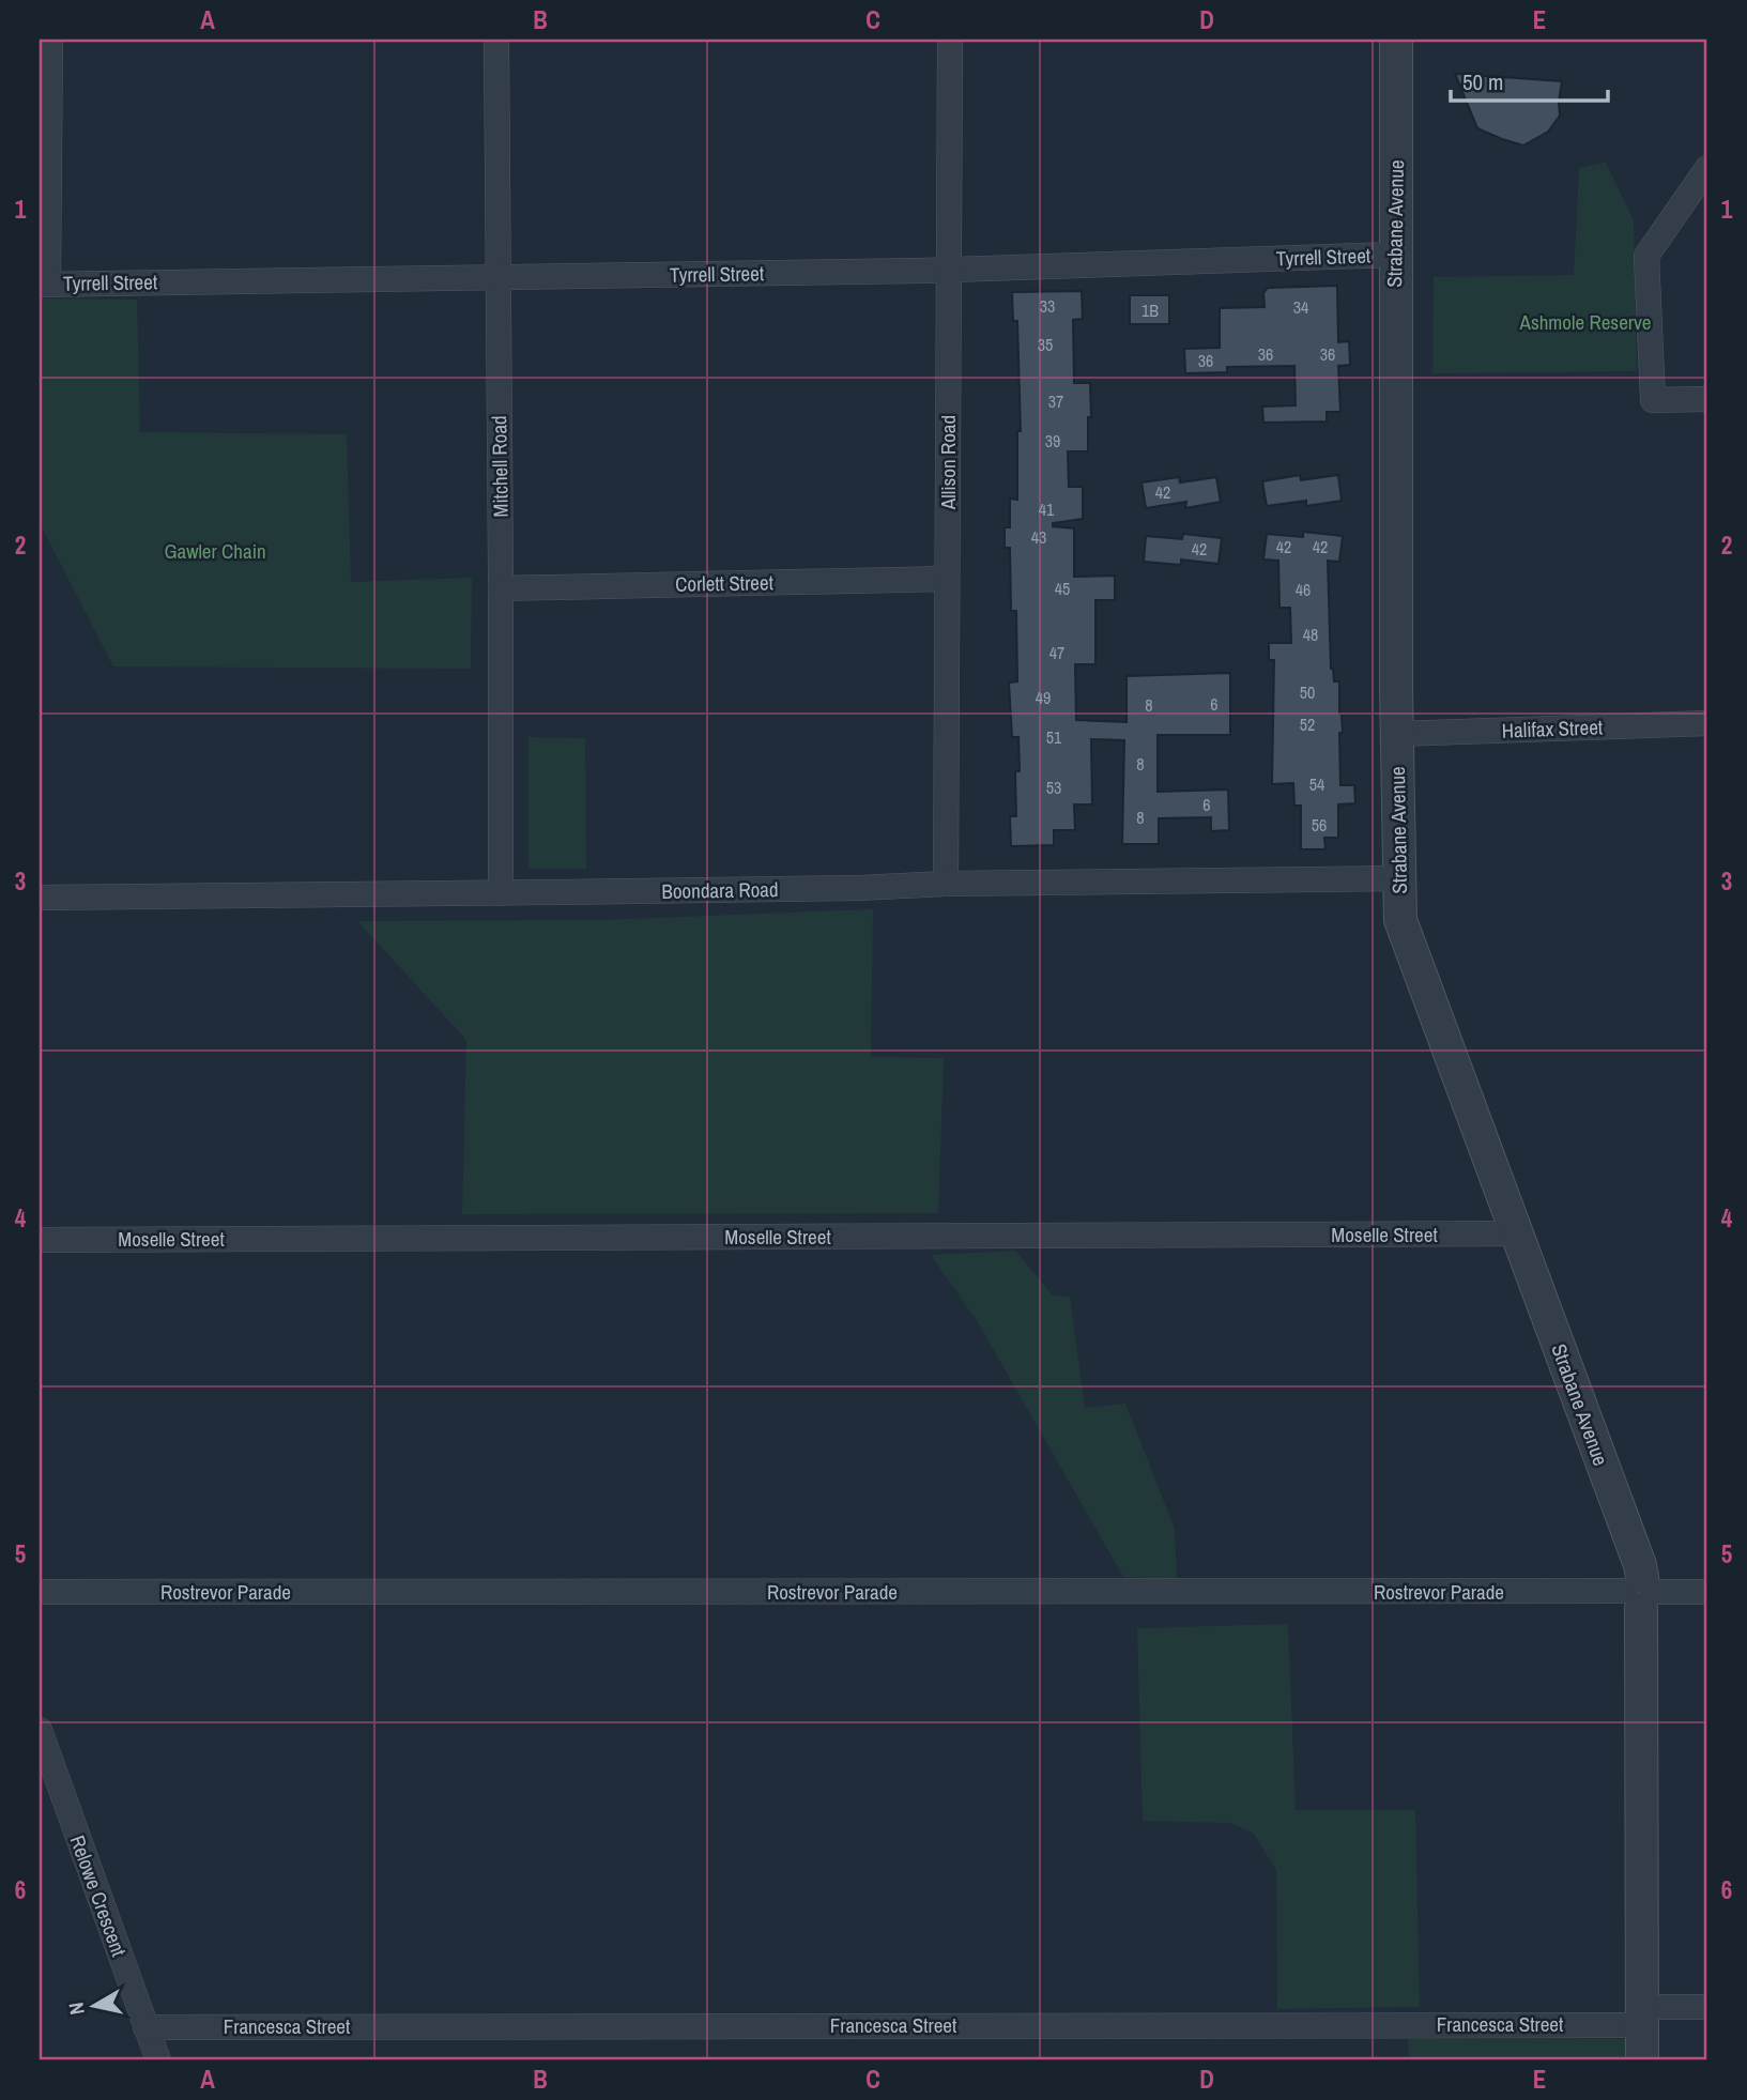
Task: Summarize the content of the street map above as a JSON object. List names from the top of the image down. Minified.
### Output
{"streets":{"street":["Strabane Avenue","Tyrrell Street","Allison Road","Mitchell Road","Corlett Street","Halifax Street","Boondara Road","Moselle Street","Rostrevor Parade","Relowe Crescent","Francesca Street"]},"crossings":[["Strabane Avenue","Tyrrell Street"],["Strabane Avenue","Halifax Street"],["Strabane Avenue","Boondara Road"],["Strabane Avenue","Moselle Street"],["Strabane Avenue","Rostrevor Parade"],["Strabane Avenue","Francesca Street"],["Tyrrell Street","Allison Road"],["Tyrrell Street","Mitchell Road"],["Allison Road","Corlett Street"],["Allison Road","Boondara Road"],["Mitchell Road","Corlett Street"],["Mitchell Road","Boondara Road"],["Relowe Crescent","Francesca Street"]],"parks":["Ashmole Reserve","Gawler Chain"],"house_numbers":["33","34","1B","35","36","36","36","37","39","42","41","43","42","42","42","45","46","48","47","50","49","6","8","52","51","8","54","53","6","8","56"],"scale_bar":"50 m","north":"left","grid":{"columns":["A","B","C","D","E"],"rows":["1","2","3","4","5","6"]}}
